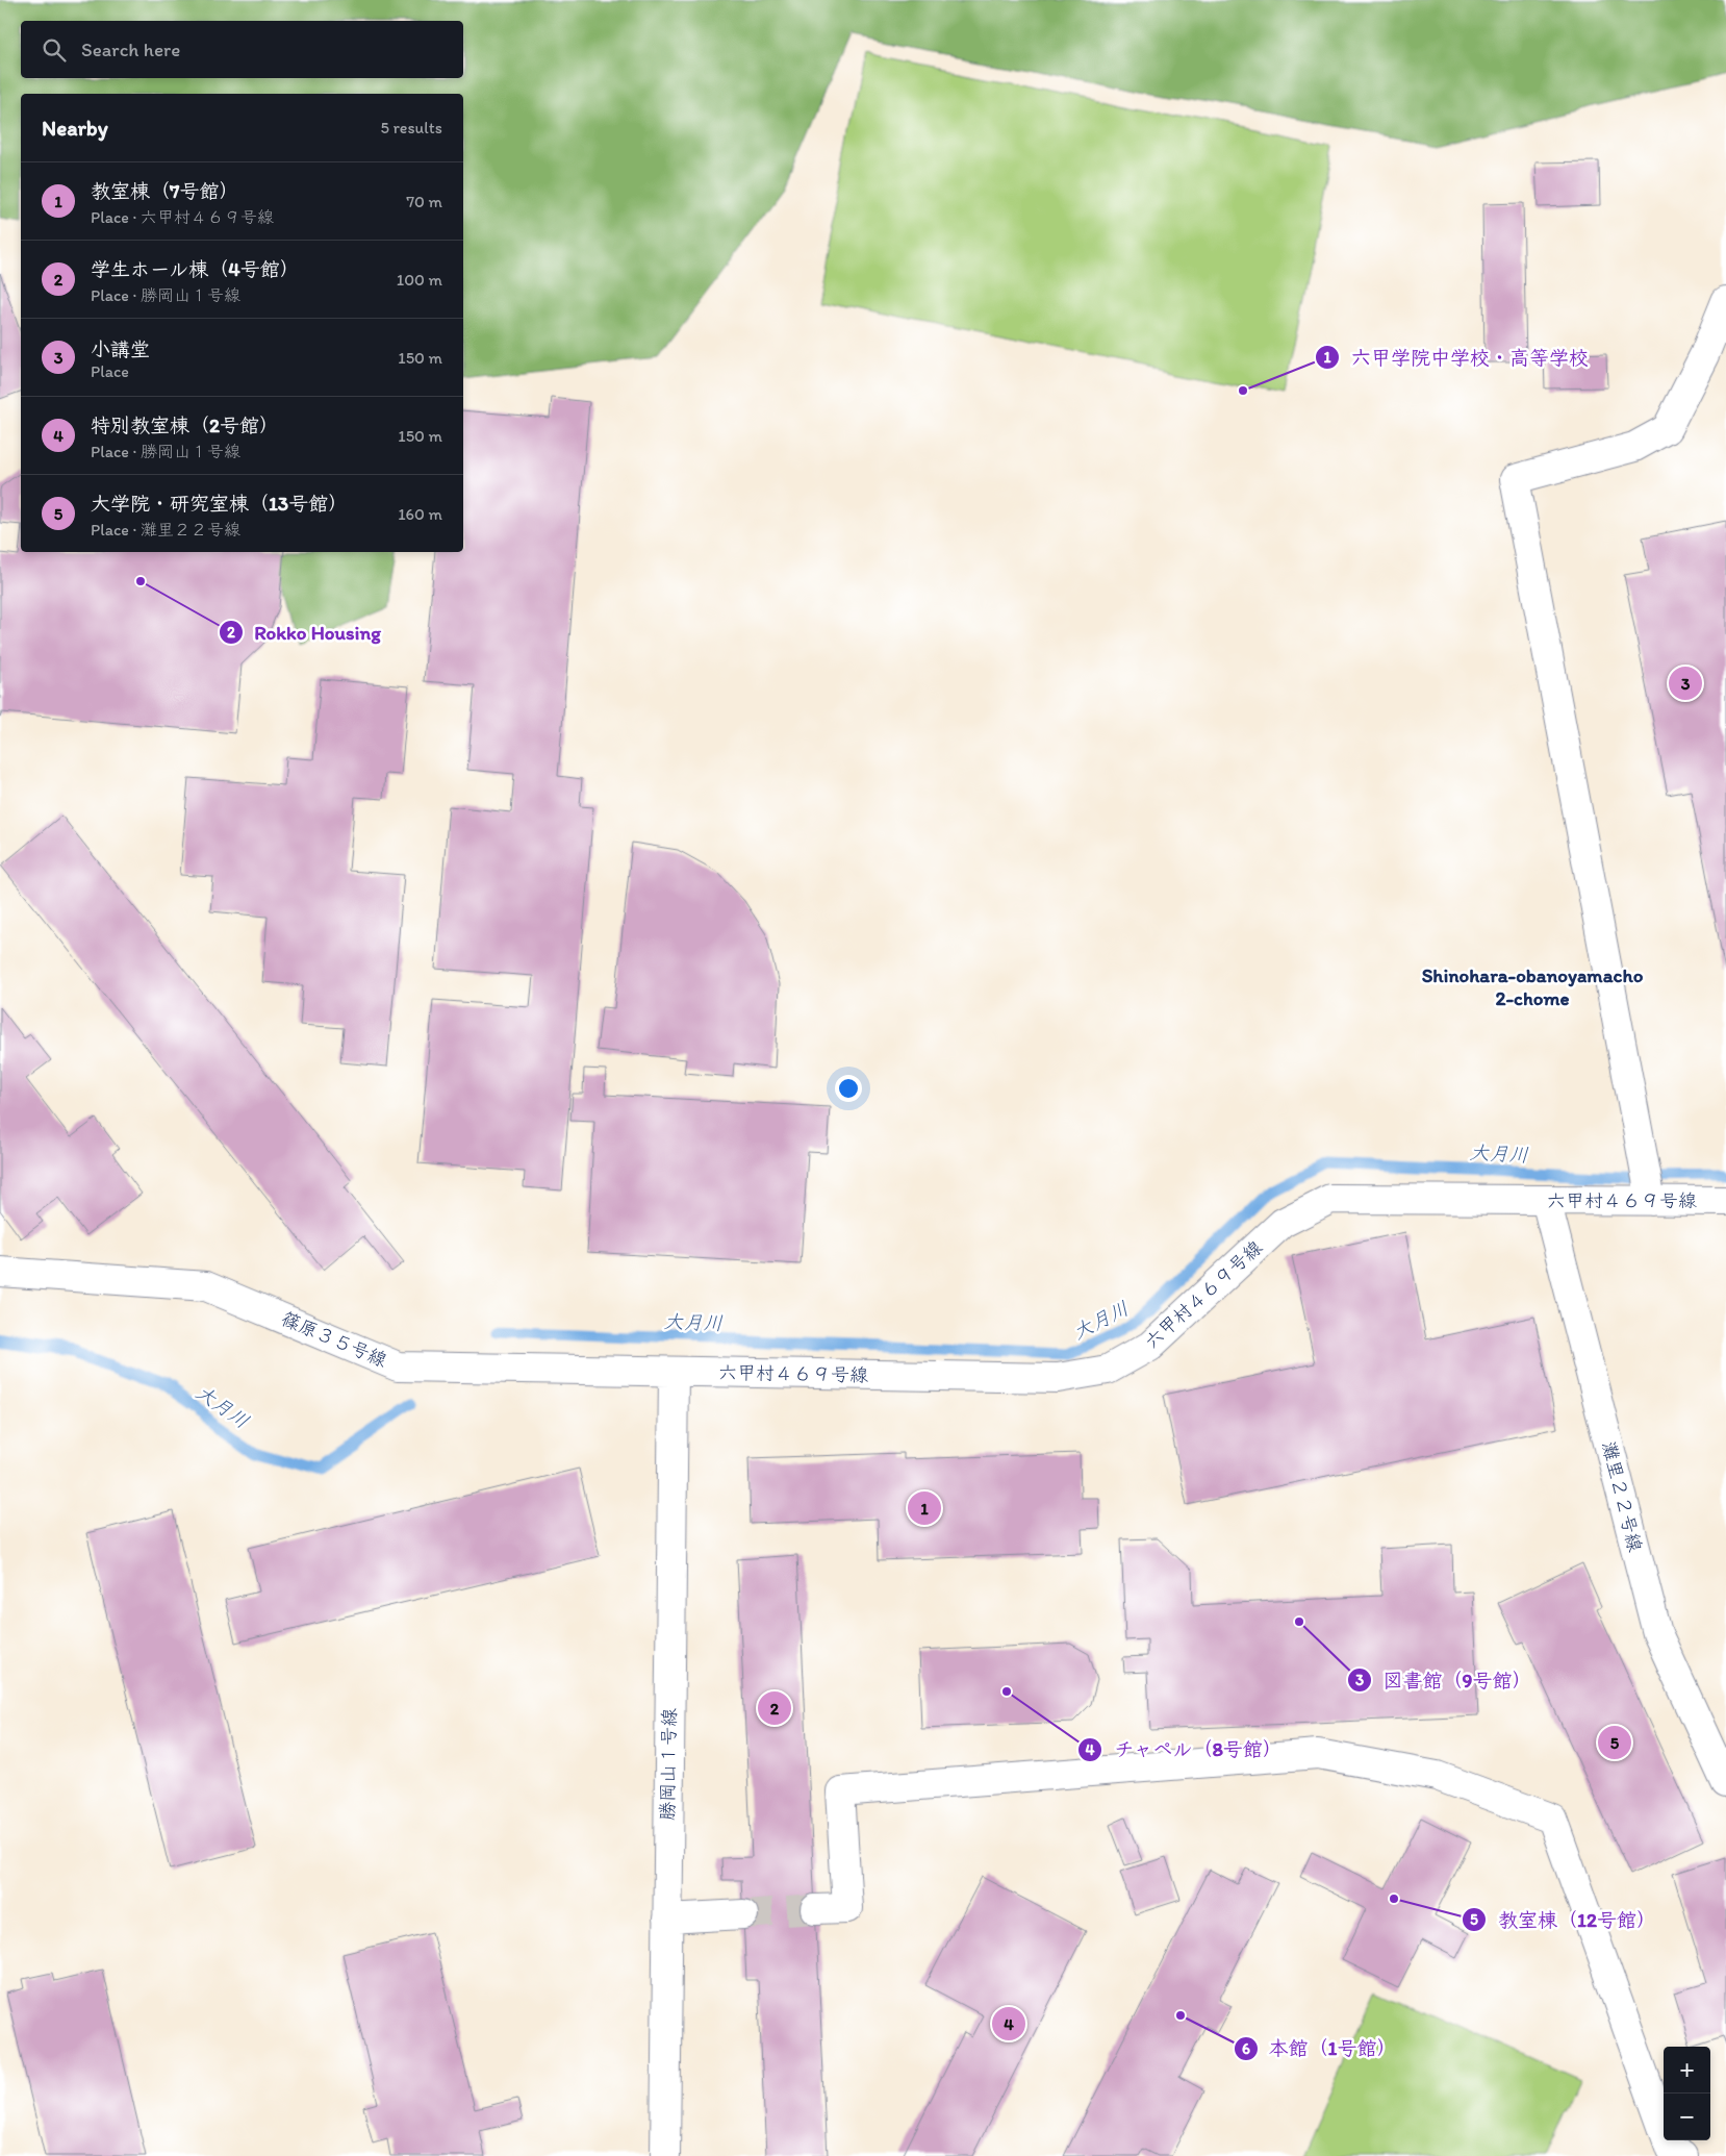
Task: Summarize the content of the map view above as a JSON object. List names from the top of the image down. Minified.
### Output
{"streets":{"street":["六甲村４６９号線","篠原３５号線","灘里２２号線","勝岡山１号線"]},"crossings":[["六甲村４６９号線","篠原３５号線"],["六甲村４６９号線","灘里２２号線"],["六甲村４６９号線","勝岡山１号線"],["篠原３５号線","勝岡山１号線"]],"districts":["Shinohara-obanoyamacho 2-chome"],"water":["大月川"],"places":["六甲学院中学校・高等学校","Rokko Housing","図書館（9号館）","チャペル（8号館）","教室棟（12号館）","本館（1号館）"],"page":{"search":"Search here","heading":["Nearby","5 results"],"list":[{"mark":"1","name":"教室棟（7号館）","note":"Place · 六甲村４６９号線","value":"70 m"},{"mark":"2","name":"学生ホール棟（4号館）","note":"Place · 勝岡山１号線","value":"100 m"},{"mark":"3","name":"小講堂","note":"Place","value":"150 m"},{"mark":"4","name":"特別教室棟（2号館）","note":"Place · 勝岡山１号線","value":"150 m"},{"mark":"5","name":"大学院・研究室棟（13号館）","note":"Place · 灘里２２号線","value":"160 m"}],"pins":["3","1","2","5","4"],"map_buttons":["+","−"]}}
